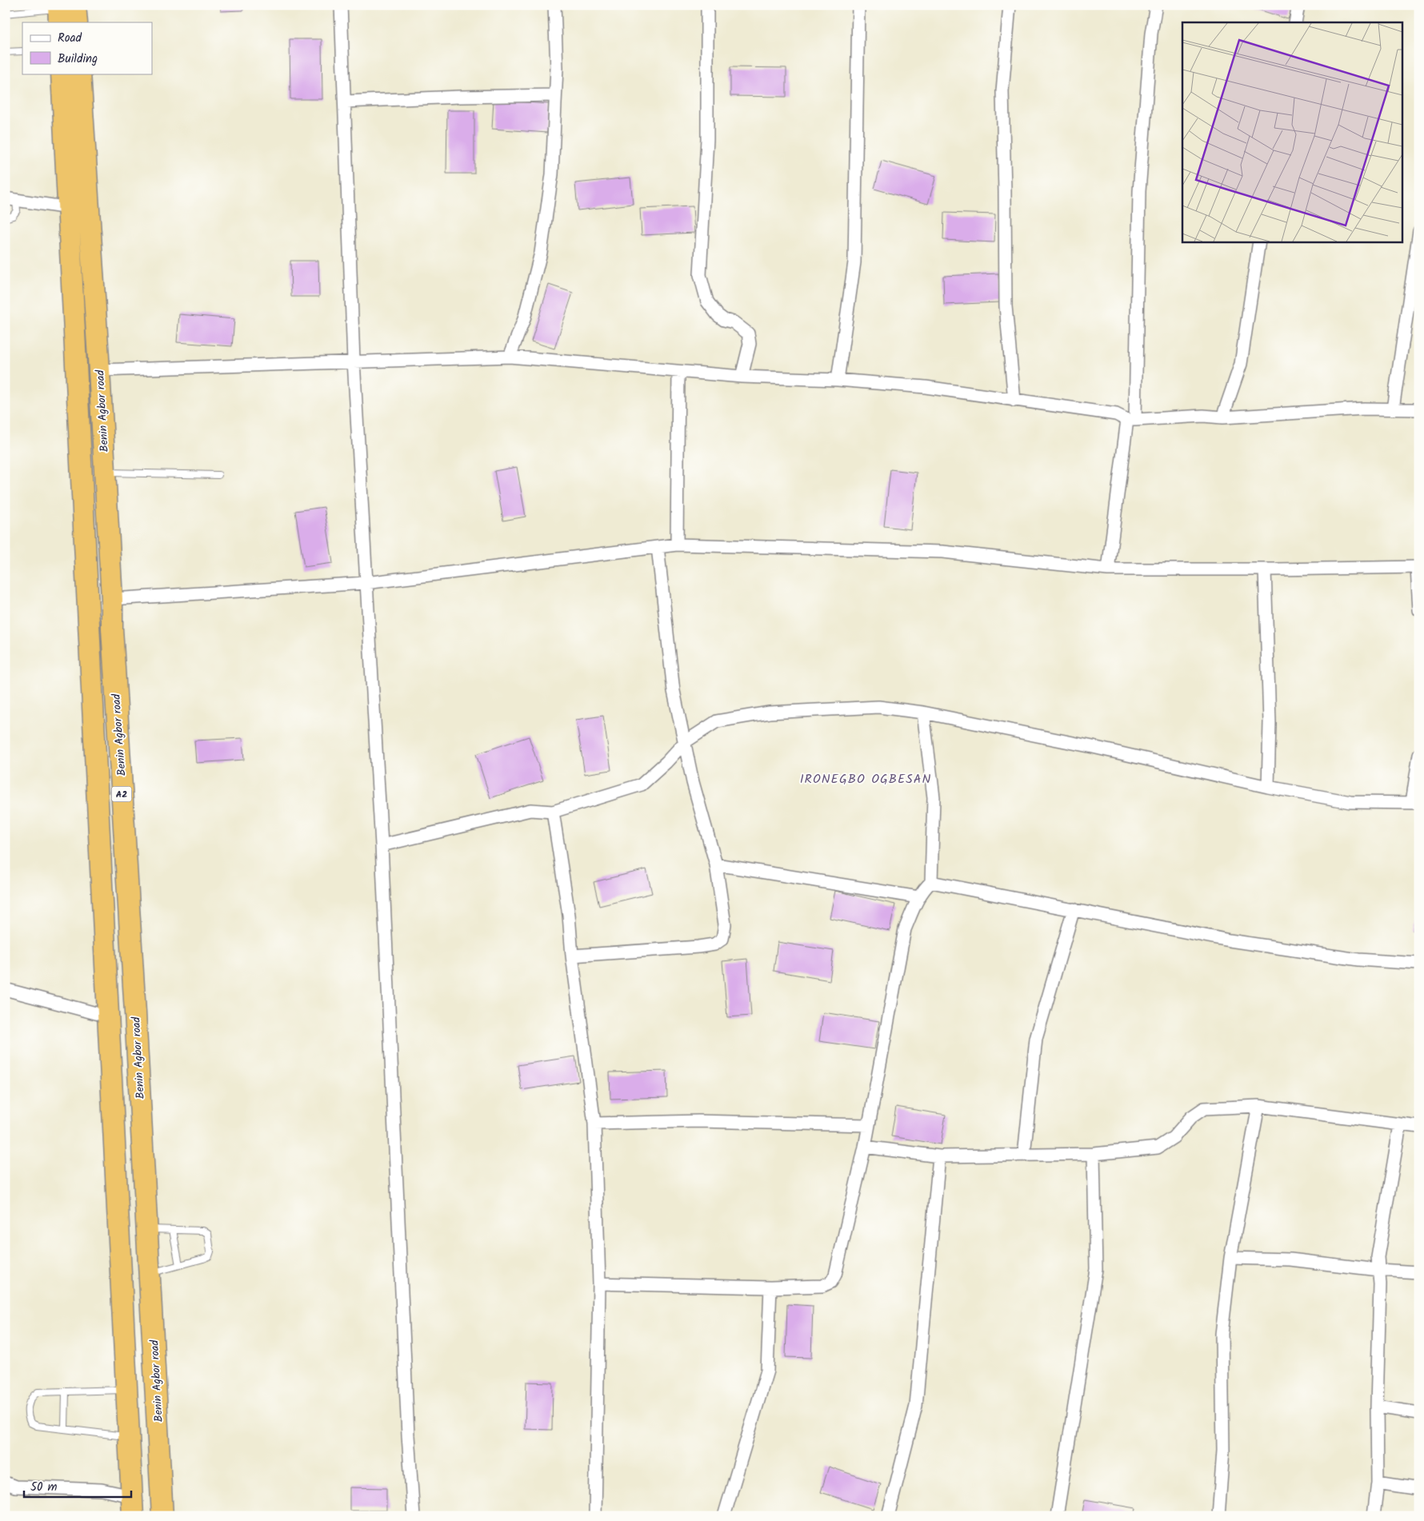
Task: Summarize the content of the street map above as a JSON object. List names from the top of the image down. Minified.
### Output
{"streets":{"highway":["Benin Agbor road","A2"]},"districts":["IRONEGBO OGBESAN"],"legend":["Road","Building"],"scale_bar":"50 m"}
